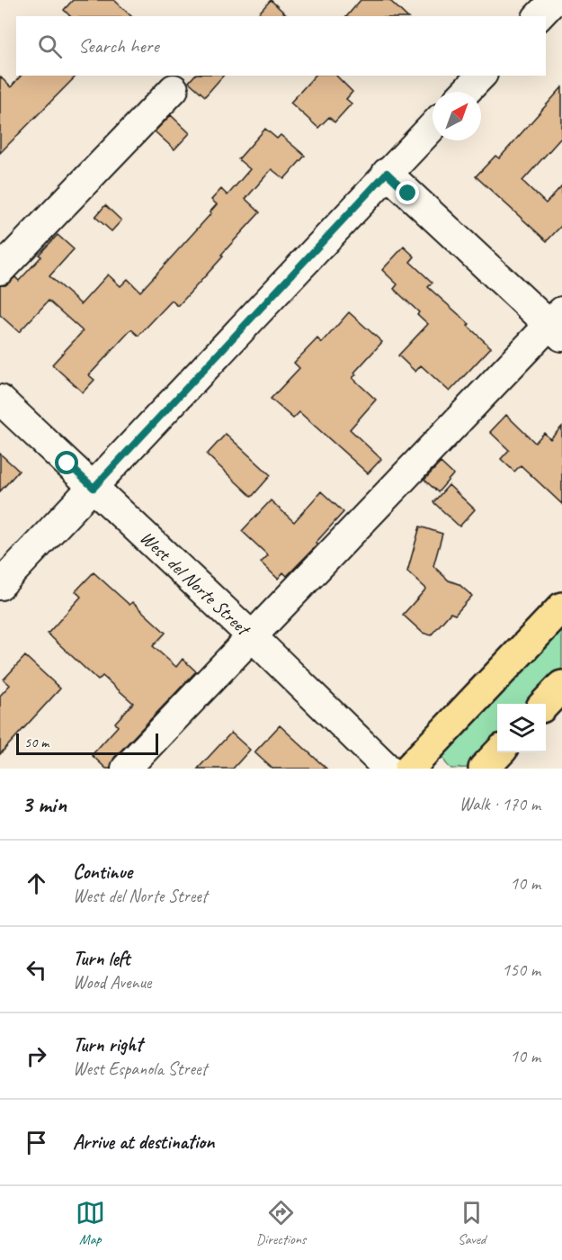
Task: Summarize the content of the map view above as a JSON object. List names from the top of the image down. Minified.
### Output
{"streets":{"street":["West del Norte Street"]},"scale_bar":"50 m","north":"top right","page":{"search":"Search here","scale":"50 m","heading":["3 min","Walk · 170 m"],"list":[["Continue","West del Norte Street","10 m"],["Turn left","Wood Avenue","150 m"],["Turn right","West Espanola Street","10 m"],"Arrive at destination"],"nav":["Map","Directions","Saved"]}}
